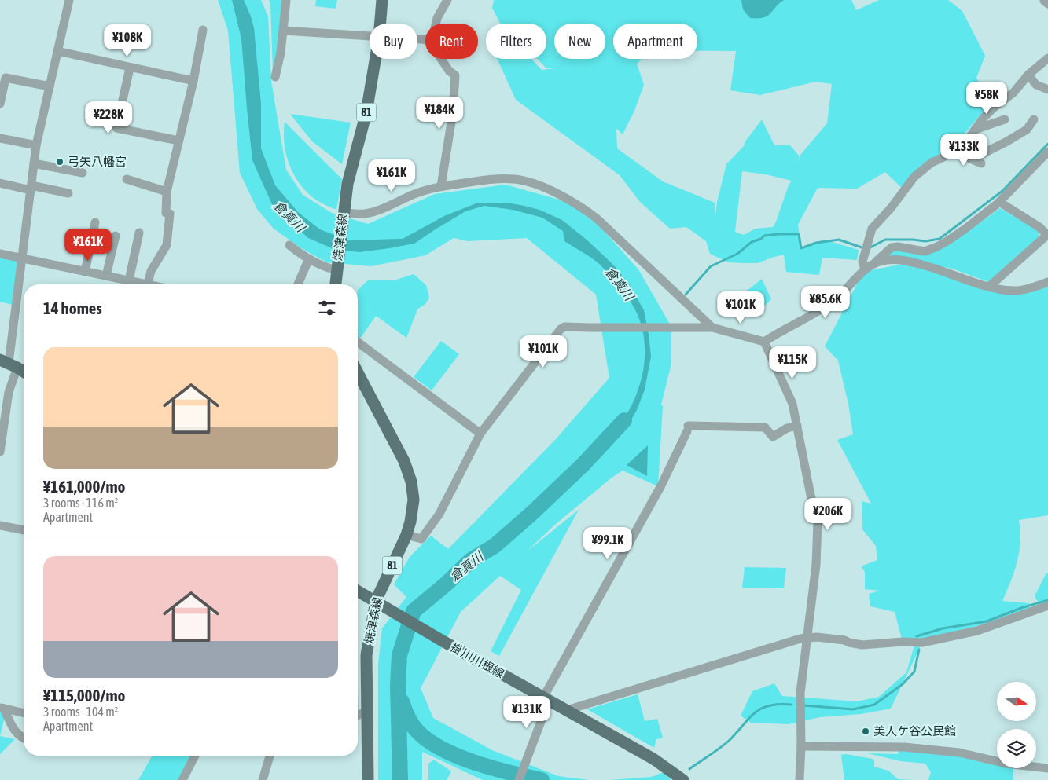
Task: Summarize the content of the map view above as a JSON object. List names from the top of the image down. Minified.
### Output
{"streets":{"main road":["81","焼津森線","掛川川根線"]},"crossings":[["焼津森線","掛川川根線"]],"water":["倉真川"],"places":["弓矢八幡宮","美人ケ谷公民館"],"north":"right","page":{"chip":["Buy","Rent","Filters","New","Apartment"],"price":["¥108K","¥58K","¥184K","¥228K","¥133K","¥161K","¥161K","¥85.6K","¥101K","¥101K","¥115K","¥206K","¥99.1K","¥131K"],"heading":"14 homes","list":[{"name":"¥161,000/mo","note":"3 rooms · 116 m² · Apartment"},{"name":"¥115,000/mo","note":"3 rooms · 104 m² · Apartment"}]}}
